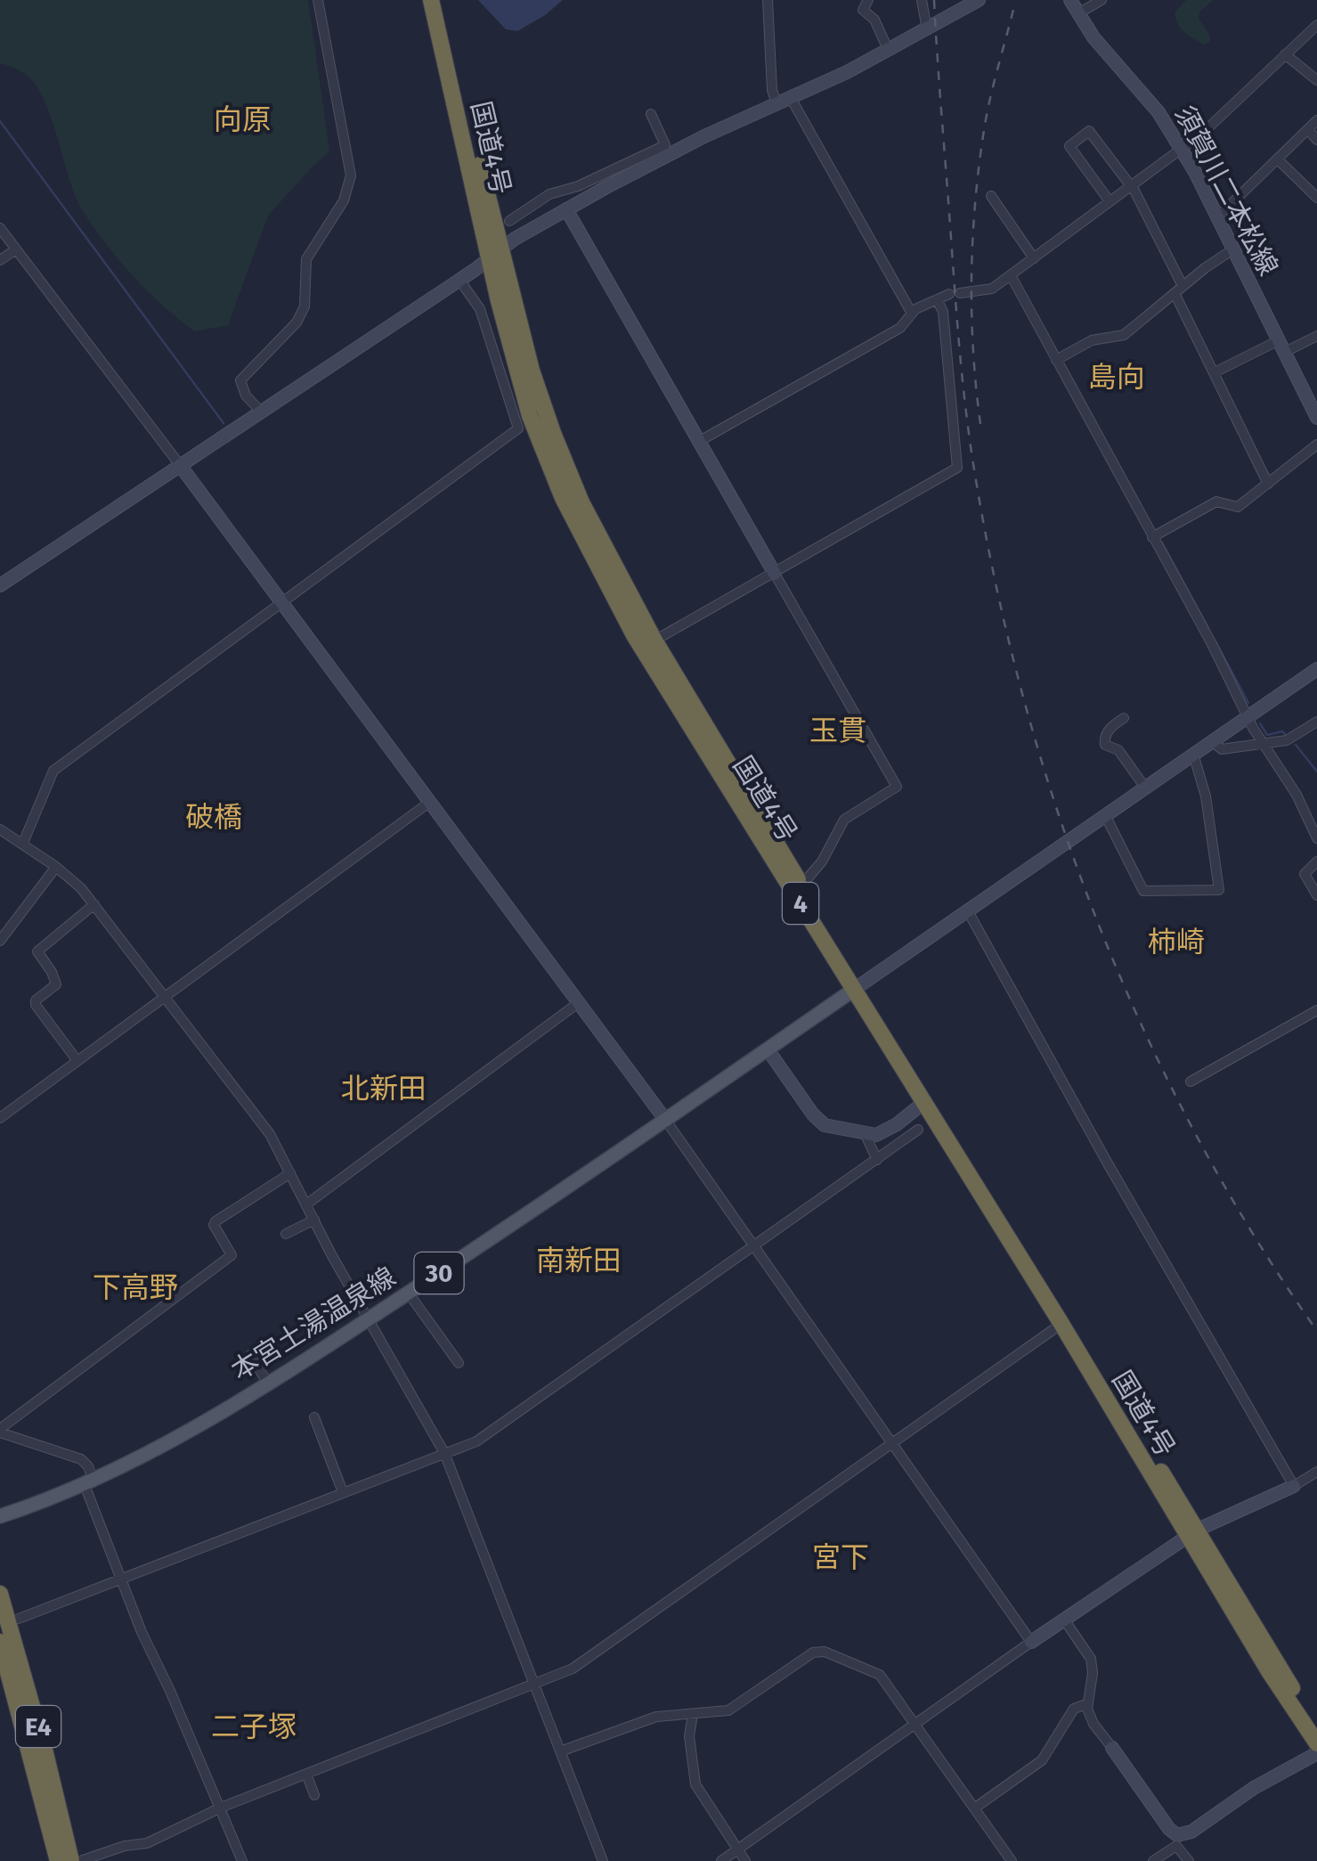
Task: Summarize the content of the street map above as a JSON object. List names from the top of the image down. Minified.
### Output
{"streets":{"highway":["国道4号","4","E4"],"main road":["30","本宮土湯温泉線"],"street":["須賀川二本松線"]},"crossings":[["国道4号","本宮土湯温泉線"]],"districts":["向原","島向","玉貫","破橋","柿崎","北新田","南新田","下高野","宮下","二子塚"]}
